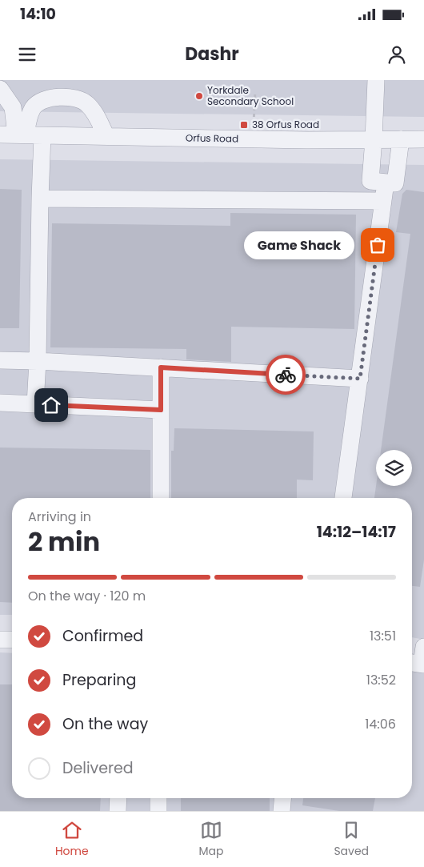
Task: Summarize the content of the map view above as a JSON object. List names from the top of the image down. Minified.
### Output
{"streets":{"street":["Orfus Road"]},"places":{"other":["Yorkdale Secondary School","Game Shack"],"transit":["38 Orfus Road"]},"page":{"status":"14:10","header":"Dashr","bubble":"Game Shack","heading":["2 min","Arriving in","14:12–14:17"],"bar":"On the way · 120 m","list":[["Confirmed","13:51"],["Preparing","13:52"],["On the way","14:06"],"Delivered"],"tabs":["Home","Map","Saved"]}}
